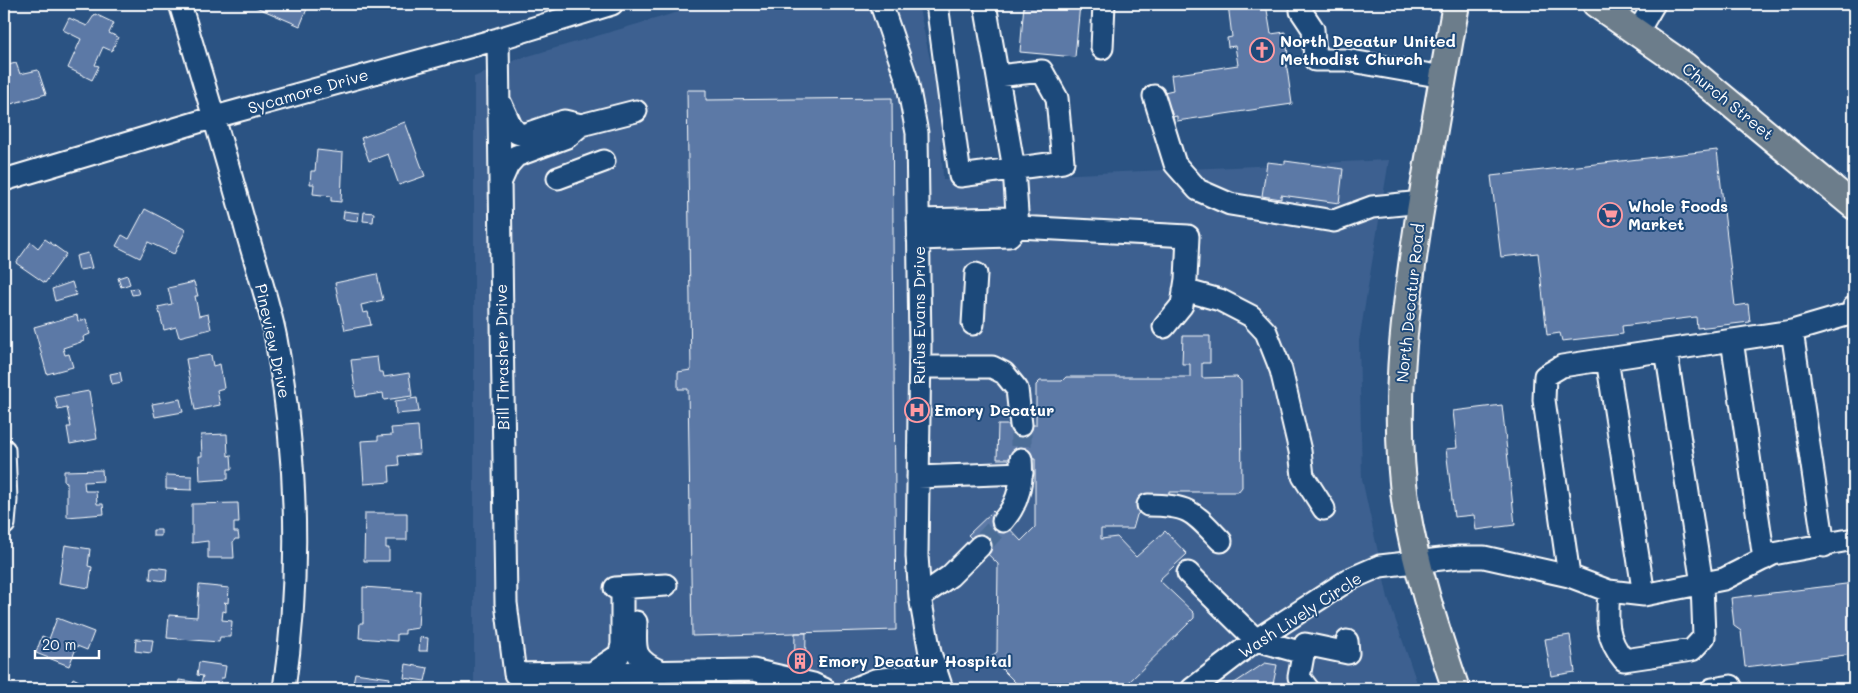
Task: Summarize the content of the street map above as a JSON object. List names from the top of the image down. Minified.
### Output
{"streets":{"main road":["Church Street","North Decatur Road"],"street":["Sycamore Drive","Rufus Evans Drive","Pineview Drive","Bill Thrasher Drive","Wash Lively Circle"]},"crossings":[["Sycamore Drive","Pineview Drive"],["Sycamore Drive","Bill Thrasher Drive"],["North Decatur Road","Wash Lively Circle"]],"places":{"church":["North Decatur United Methodist Church"],"supermarket":["Whole Foods Market"],"hospital":["Emory Decatur"],"building":["Emory Decatur Hospital"]},"scale_bar":"20 m"}
